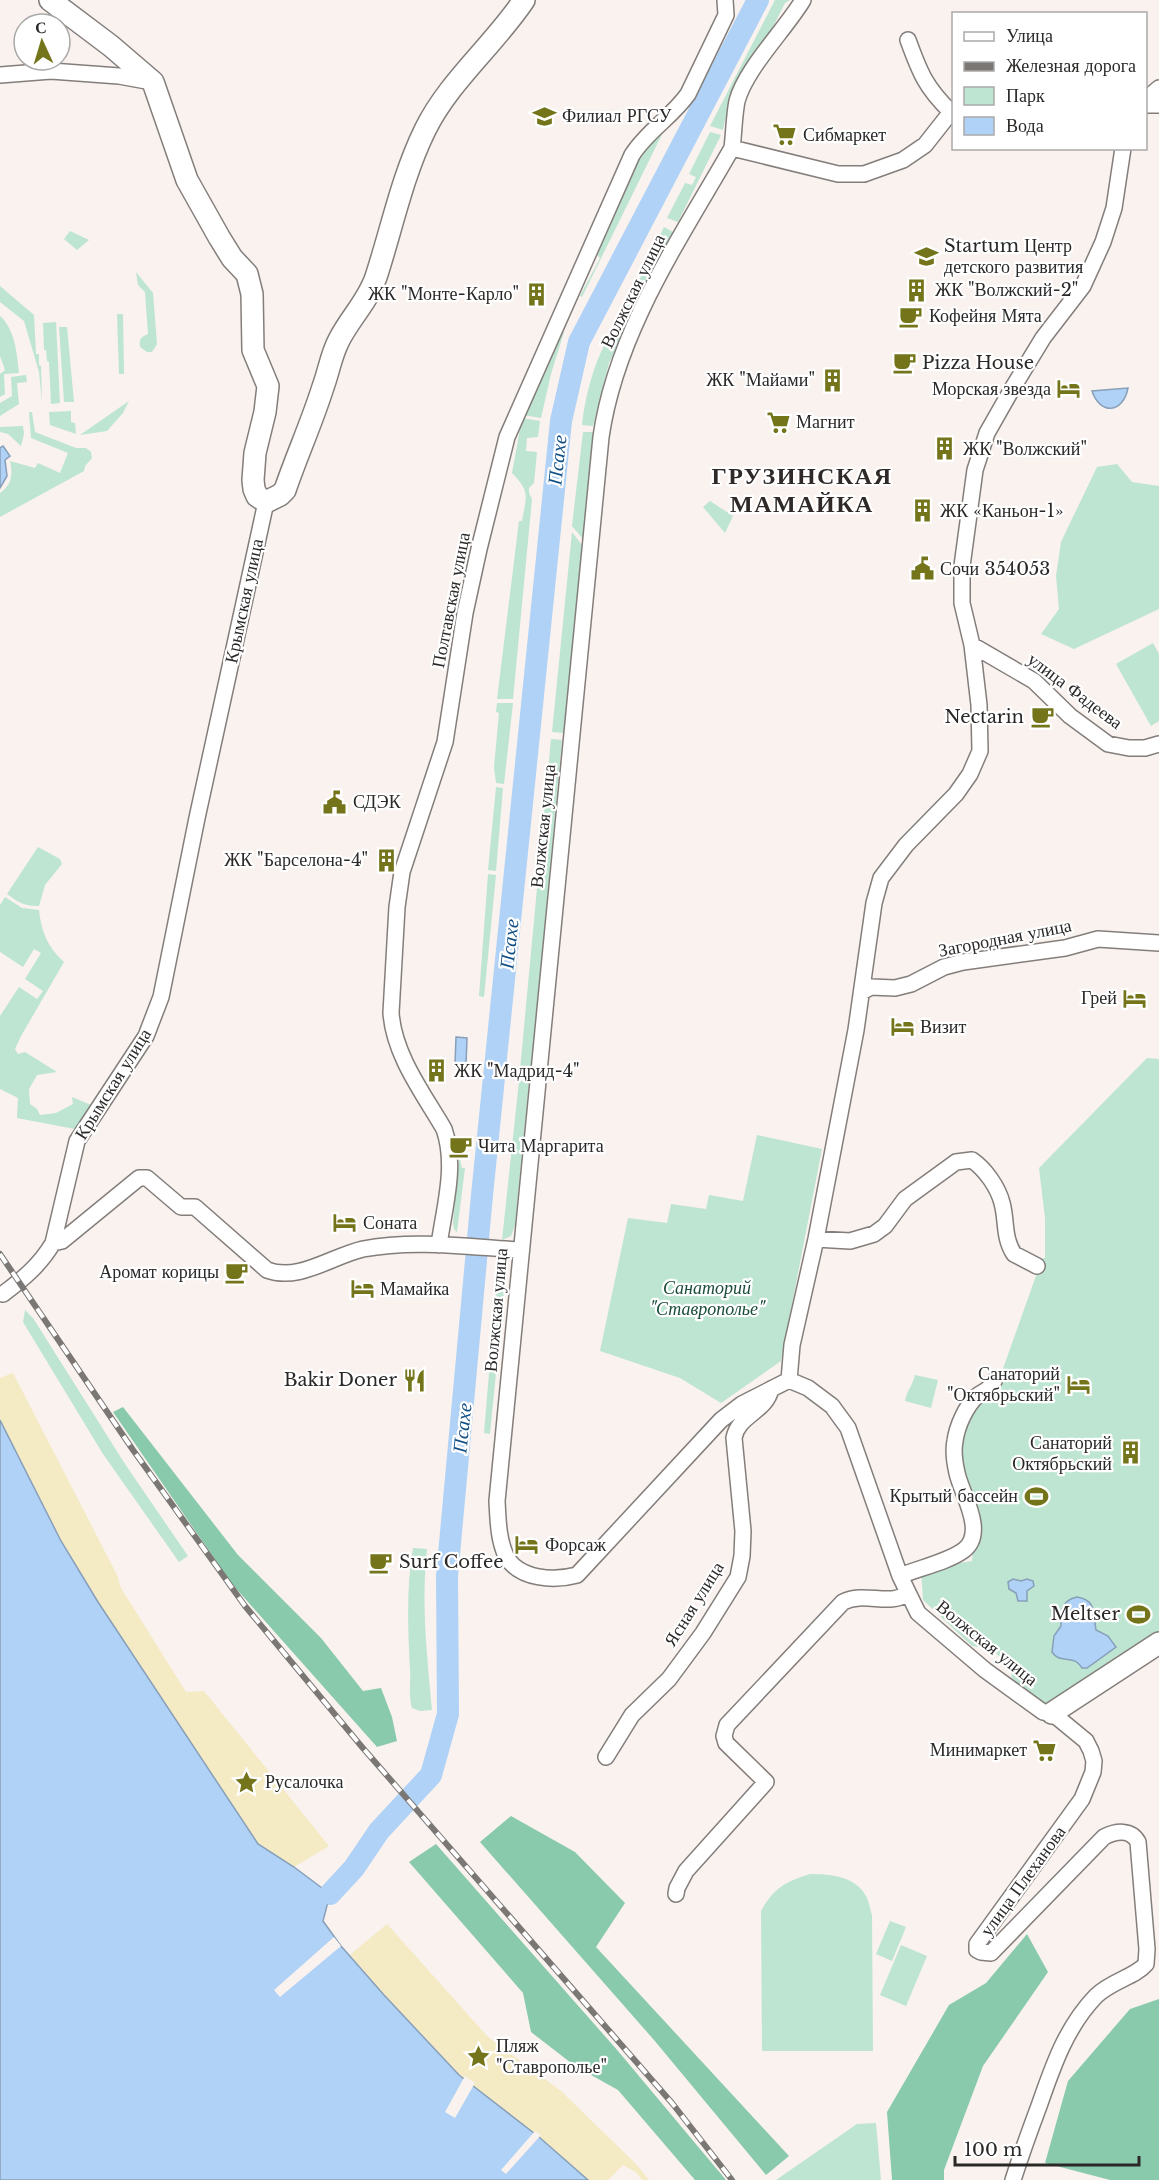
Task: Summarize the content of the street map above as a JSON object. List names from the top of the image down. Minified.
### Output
{"streets":{"street":["Волжская улица","Полтавская улица","Крымская улица","улица Фадеева","Загородная улица","Ясная улица","улица Плеханова"]},"crossings":[["Волжская улица","Ясная улица"],["Волжская улица","улица Плеханова"],["Полтавская улица","Крымская улица"]],"districts":["ГРУЗИНСКАЯ МАМАЙКА"],"water":["Псахе"],"parks":["Санаторий \"Ставрополье\""],"places":{"school or university":["Филиал РГСУ","Startum Центр детского развития"],"supermarket":["Сибмаркет","Магнит","Минимаркет"],"building":["ЖК \"Волжский-2\"","ЖК \"Монте-Карло\"","ЖК \"Майами\"","ЖК \"Волжский\"","ЖК «Каньон-1»","ЖК \"Барселона-4\"","ЖК \"Мадрид-4\"","Санаторий Октябрьский"],"cafe":["Кофейня Мята","Pizza House","Nectarin","Чита Маргарита","Аромат корицы","Surf Coffee"],"hotel":["Морская звезда","Грей","Визит","Соната","Мамайка","Санаторий \"Октябрьский\"","Форсаж"],"public building":["Сочи 354053","СДЭК"],"restaurant":["Bakir Doner"],"sports":["Крытый бассейн","Meltser"],"place":["Русалочка","Пляж \"Ставрополье\""]},"legend":["Улица","Железная дорога","Парк","Вода"],"scale_bar":"100 m","north":"top"}
